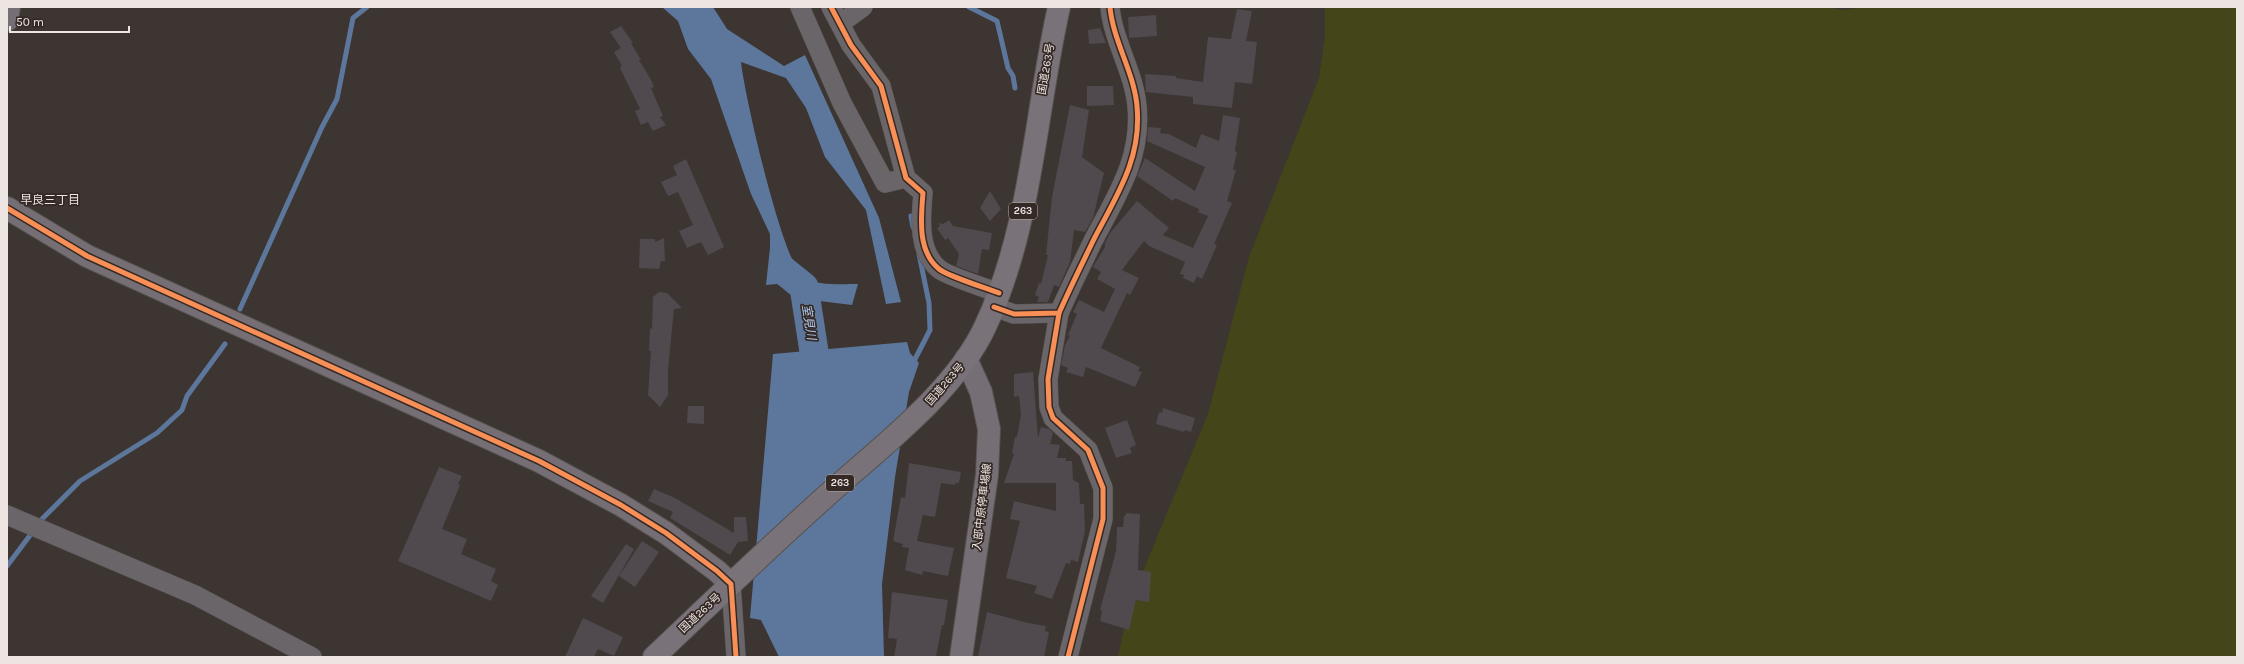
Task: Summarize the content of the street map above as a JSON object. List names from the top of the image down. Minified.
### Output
{"streets":{"highway":["国道263号","263"],"street":["入部中原停車場線"]},"crossings":[["国道263号","入部中原停車場線"]],"districts":["早良三丁目"],"water":["室見川"],"scale_bar":"50 m"}
